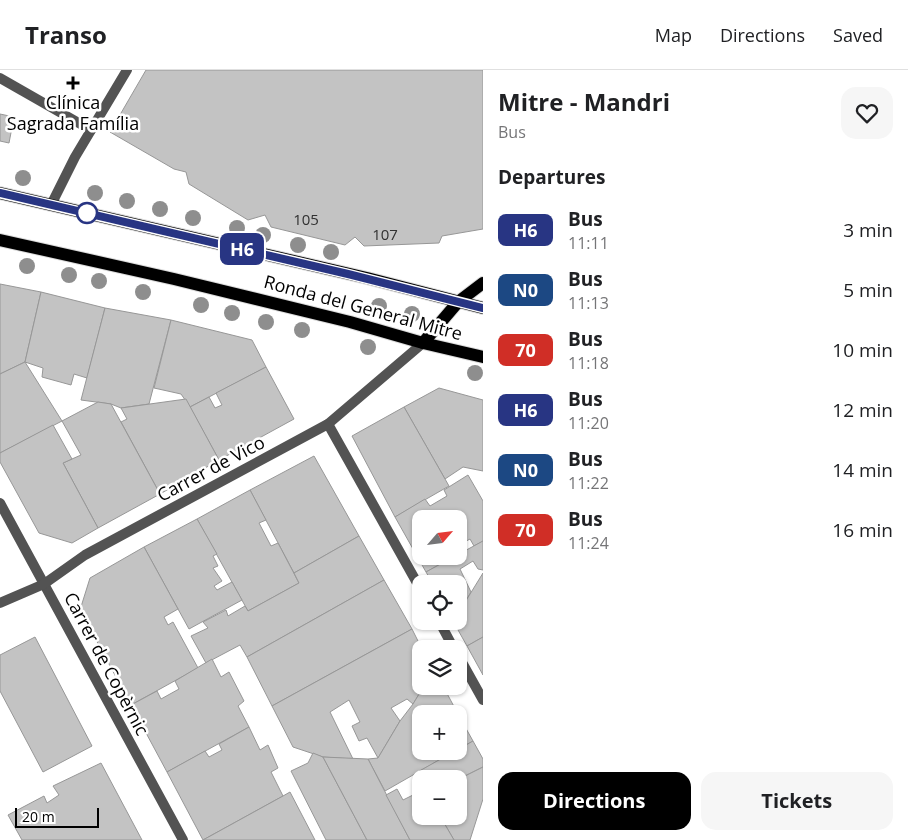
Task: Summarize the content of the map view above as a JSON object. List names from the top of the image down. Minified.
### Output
{"streets":{"main road":["Ronda del General Mitre"],"street":["Carrer de Vico","Carrer de Copèrnic"]},"crossings":[["Ronda del General Mitre","Carrer de Vico"],["Carrer de Vico","Carrer de Copèrnic"]],"places":{"health":["Clínica Sagrada Família"]},"lines":["bus line H6"],"house_numbers":["105","107"],"scale_bar":"20 m","north":"top right","page":{"header":"Transo","nav":["Map","Directions","Saved"],"on_map":"H6","heading":[["Mitre - Mandri","Bus"],"Departures"],"list":[{"mark":"H6","name":"Bus","note":"11:11","value":"3 min"},{"mark":"N0","name":"Bus","note":"11:13","value":"5 min"},{"mark":"70","name":"Bus","note":"11:18","value":"10 min"},{"mark":"H6","name":"Bus","note":"11:20","value":"12 min"},{"mark":"N0","name":"Bus","note":"11:22","value":"14 min"},{"mark":"70","name":"Bus","note":"11:24","value":"16 min"}],"map_buttons":["+","−"],"buttons":["Directions","Tickets"],"scale":"20 m"}}
